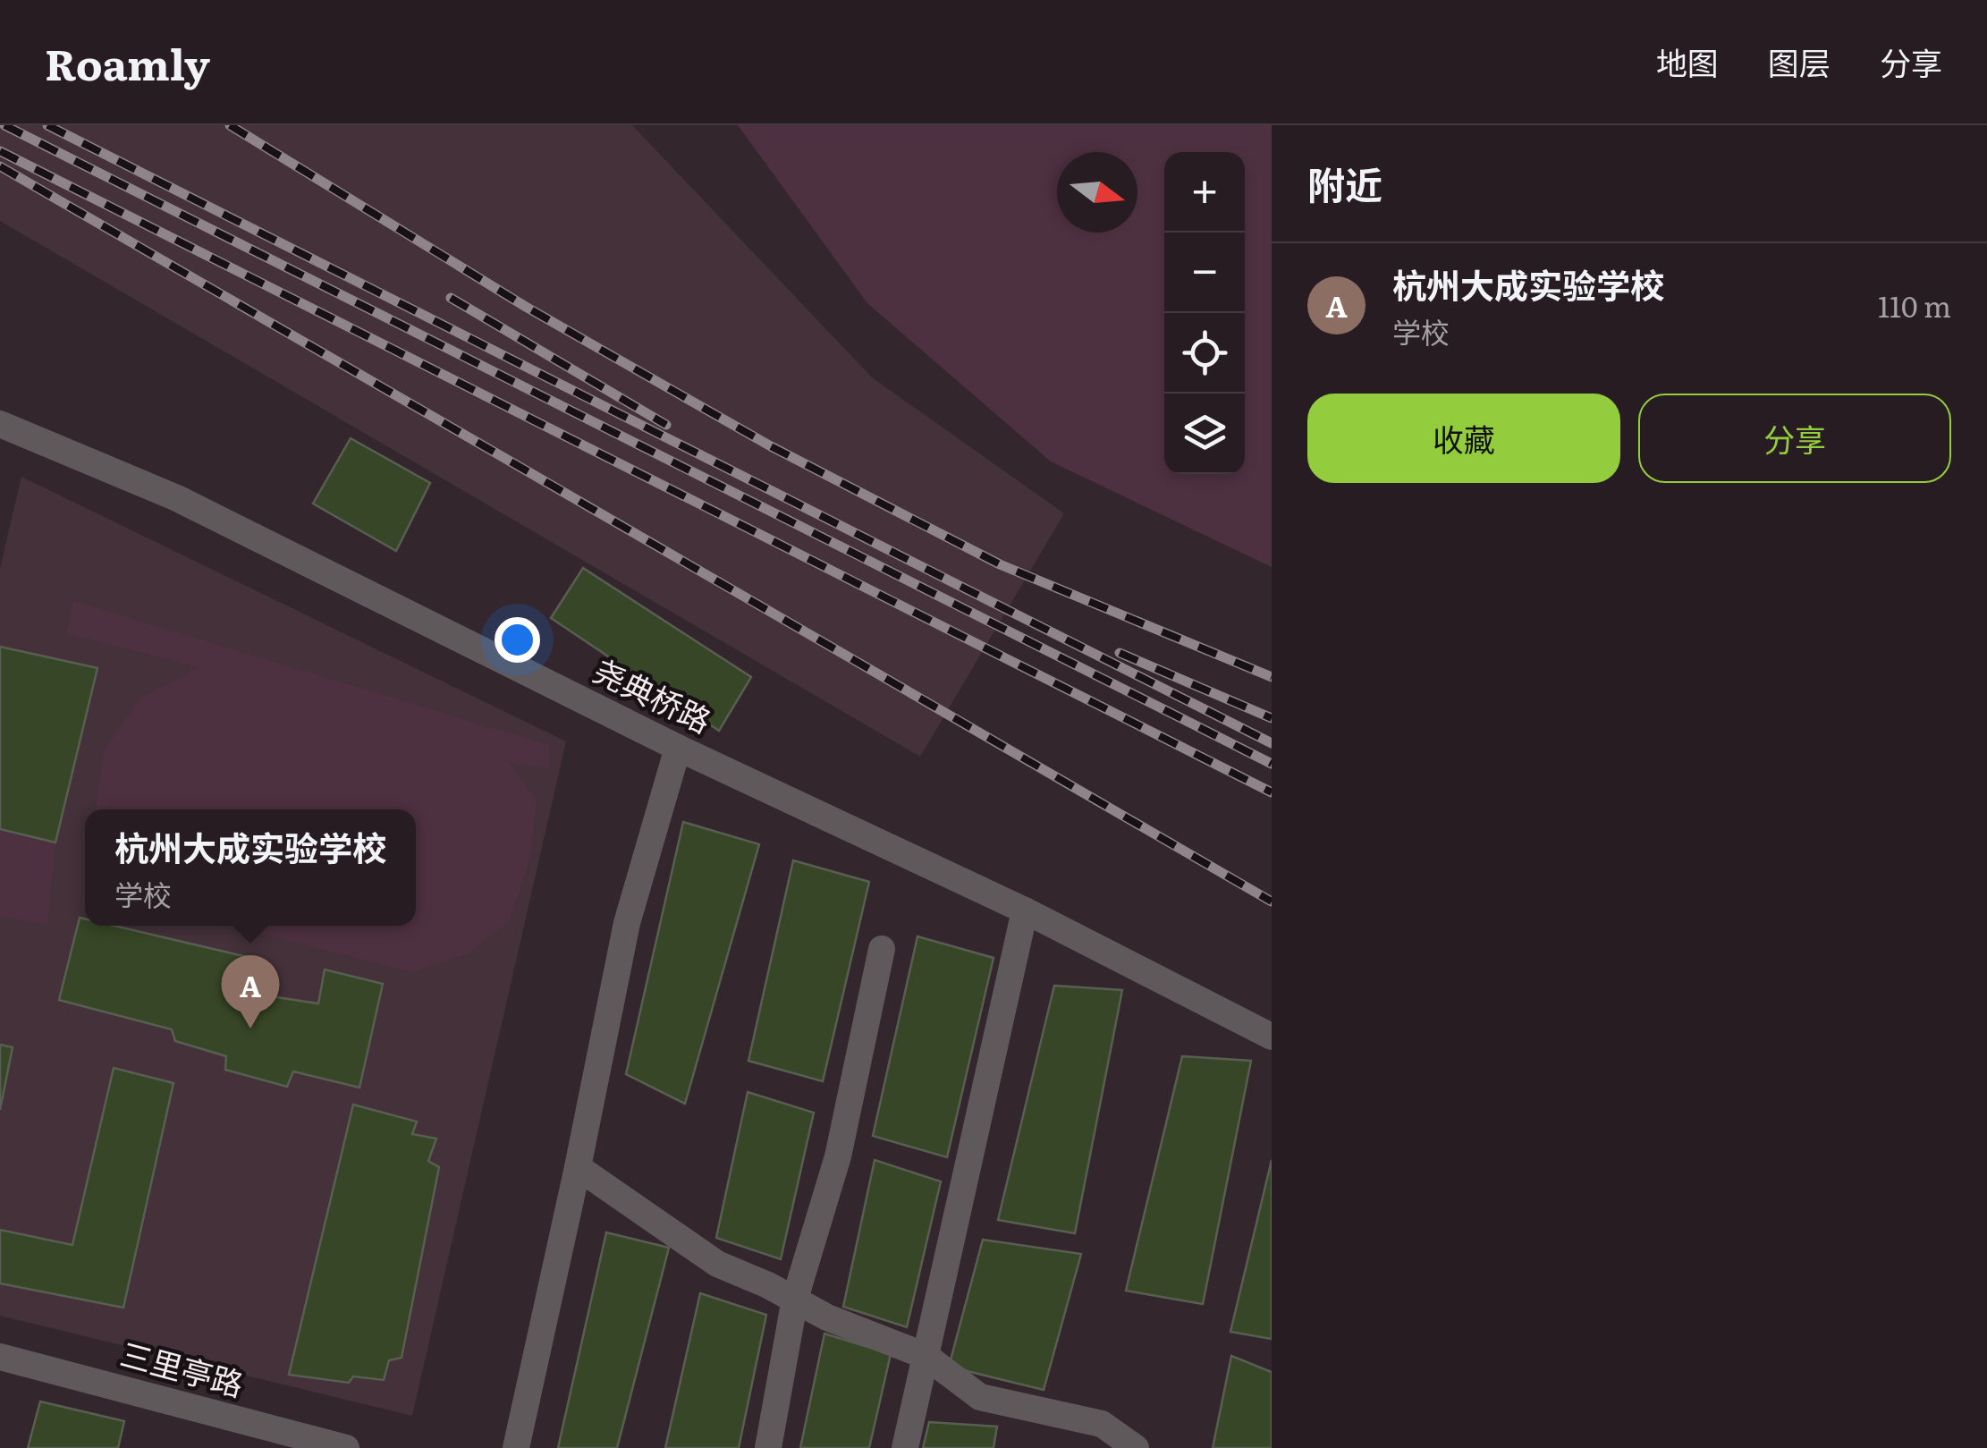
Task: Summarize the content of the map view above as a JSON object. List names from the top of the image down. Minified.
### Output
{"streets":{"street":["尧典桥路","三里亭路"]},"north":"right","page":{"header":"Roamly","nav":["地图","图层","分享"],"heading":"附近","map_buttons":["+","−"],"list":[{"mark":"A","name":"杭州大成实验学校","note":"学校","value":"110 m"}],"buttons":["收藏","分享"],"popup":["杭州大成实验学校","学校"],"pins":"A"}}
